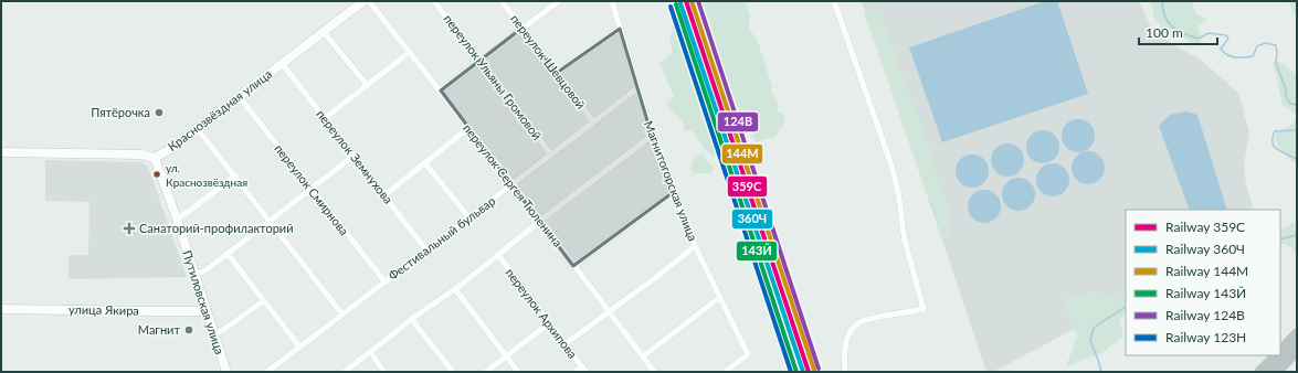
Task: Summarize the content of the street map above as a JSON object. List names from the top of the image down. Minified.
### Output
{"streets":{"street":["переулок Шевцовой","переулок Ульяны Громовой","Краснозвёздная улица","переулок Земнухова","Магнитогорская улица","переулок Сергея Тюленина","переулок Смирнова","Фестивальный бульвар","Путиловская улица","улица Якира","переулок Архипова"]},"crossings":[["переулок Шевцовой","Фестивальный бульвар"],["переулок Ульяны Громовой","Фестивальный бульвар"],["Краснозвёздная улица","переулок Земнухова"],["Краснозвёздная улица","переулок Смирнова"],["Краснозвёздная улица","Путиловская улица"],["переулок Земнухова","Фестивальный бульвар"],["Магнитогорская улица","Фестивальный бульвар"],["переулок Сергея Тюленина","Фестивальный бульвар"],["переулок Смирнова","Фестивальный бульвар"],["Путиловская улица","улица Якира"]],"places":{"other":["Пятёрочка","ул. Краснозвёздная","Магнит"],"health":["Cанаторий-профилакторий"]},"lines":["rail line 359С","rail line 144М","rail line 124В","rail line 360Ч","rail line 143Й","rail line 123Н"],"legend":["Railway 359С","Railway 360Ч","Railway 144М","Railway 143Й","Railway 124В","Railway 123Н"],"scale_bar":"100 m"}
